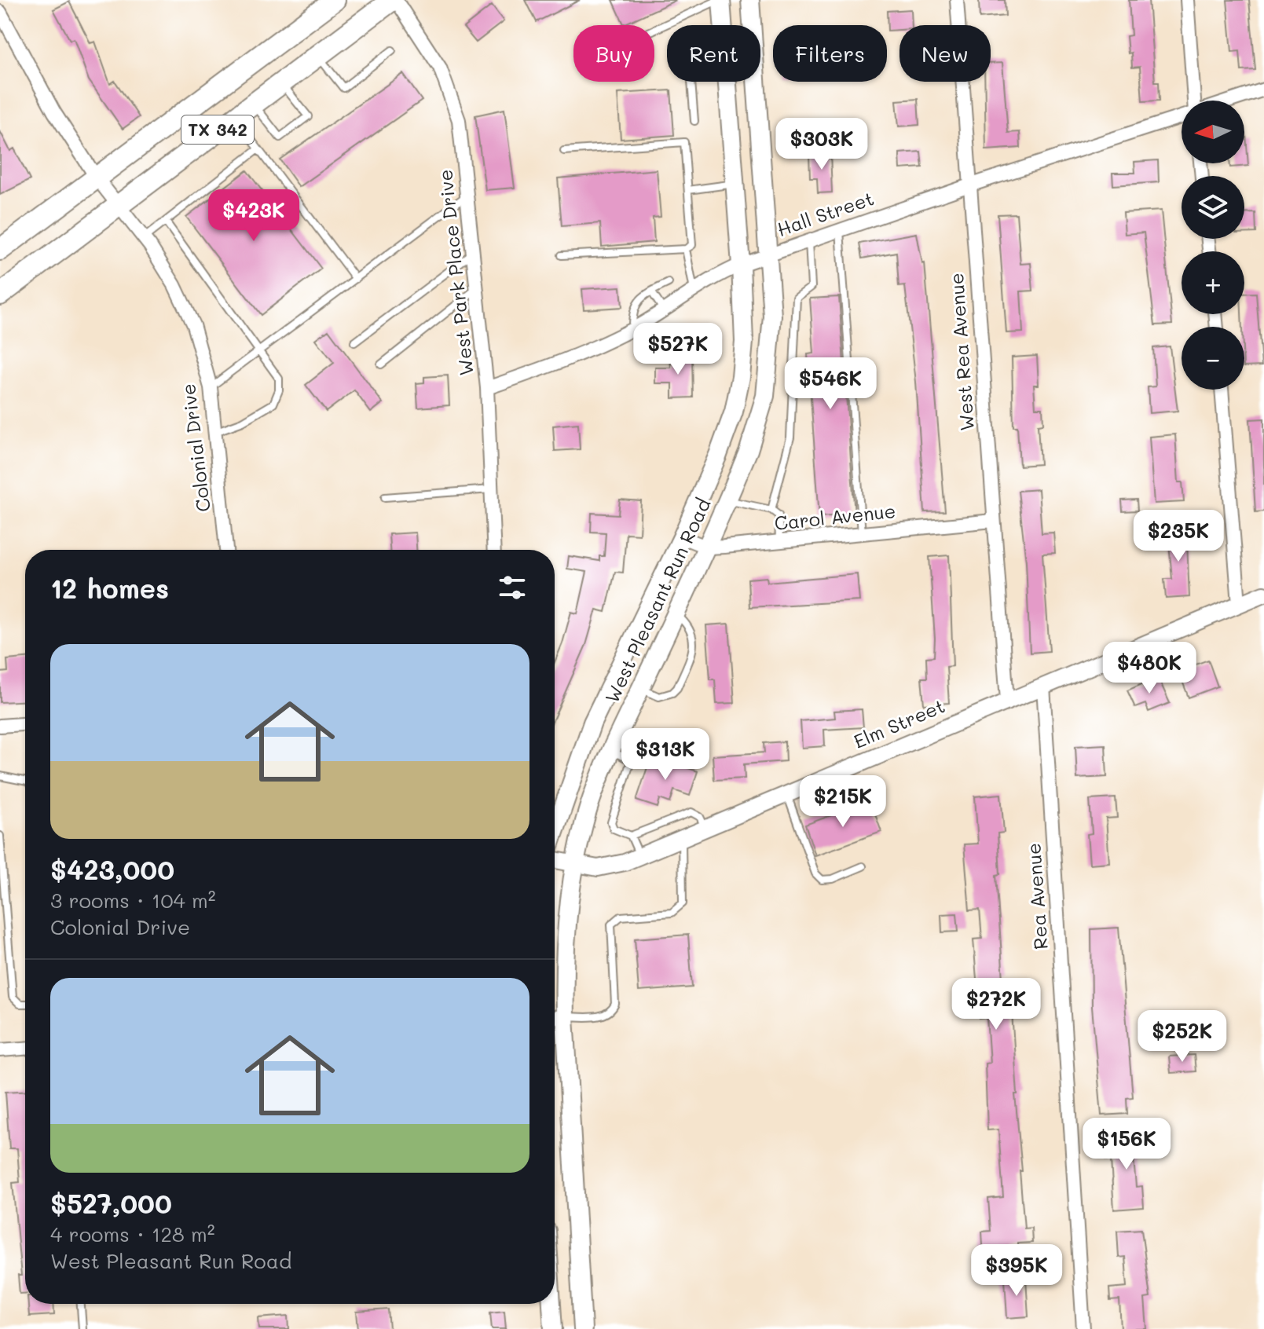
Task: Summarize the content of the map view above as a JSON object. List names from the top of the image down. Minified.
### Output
{"streets":{"main road":["TX 342","West Pleasant Run Road"],"street":["Hall Street","West Park Place Drive","West Rea Avenue","Colonial Drive","Carol Avenue","Elm Street","Rea Avenue"]},"crossings":[["TX 342","West Park Place Drive"],["TX 342","Colonial Drive"],["Hall Street","West Park Place Drive"],["Hall Street","West Rea Avenue"],["Hall Street","West Pleasant Run Road"],["West Rea Avenue","Carol Avenue"],["West Rea Avenue","Elm Street"],["Carol Avenue","West Pleasant Run Road"],["West Pleasant Run Road","Elm Street"],["Elm Street","Rea Avenue"]],"north":"left","page":{"chip":["Buy","Rent","Filters","New"],"map_buttons":["+","−"],"price":["$303K","$423K","$527K","$546K","$235K","$480K","$313K","$215K","$272K","$252K","$156K","$395K"],"heading":"12 homes","list":[{"name":"$423,000","note":"3 rooms · 104 m² · Colonial Drive"},{"name":"$527,000","note":"4 rooms · 128 m² · West Pleasant Run Road"}]}}
